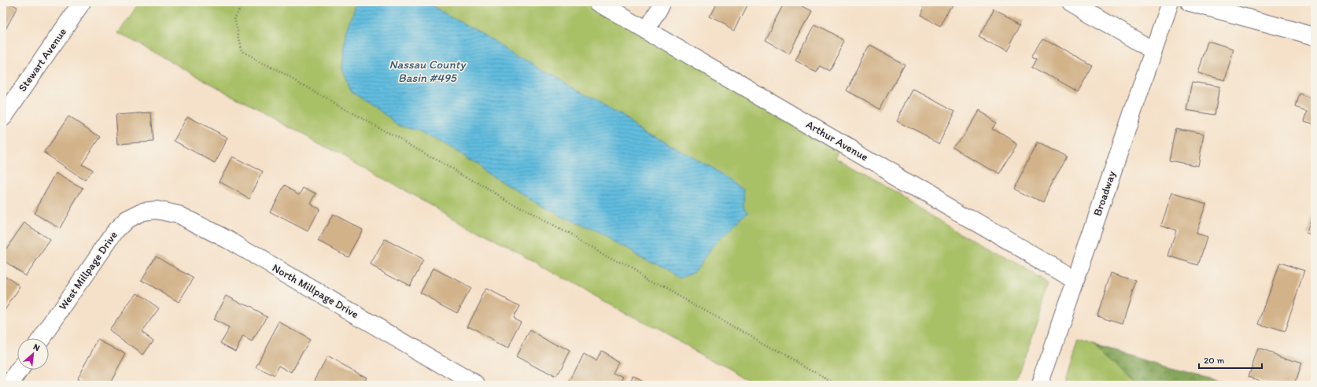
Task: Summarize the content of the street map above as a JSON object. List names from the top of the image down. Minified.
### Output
{"streets":{"street":["Stewart Avenue","Arthur Avenue","Broadway","West Millpage Drive","North Millpage Drive"]},"crossings":[["Arthur Avenue","Broadway"],["West Millpage Drive","North Millpage Drive"]],"water":["Nassau County Basin #495"],"scale_bar":"20 m","north":"top right"}
